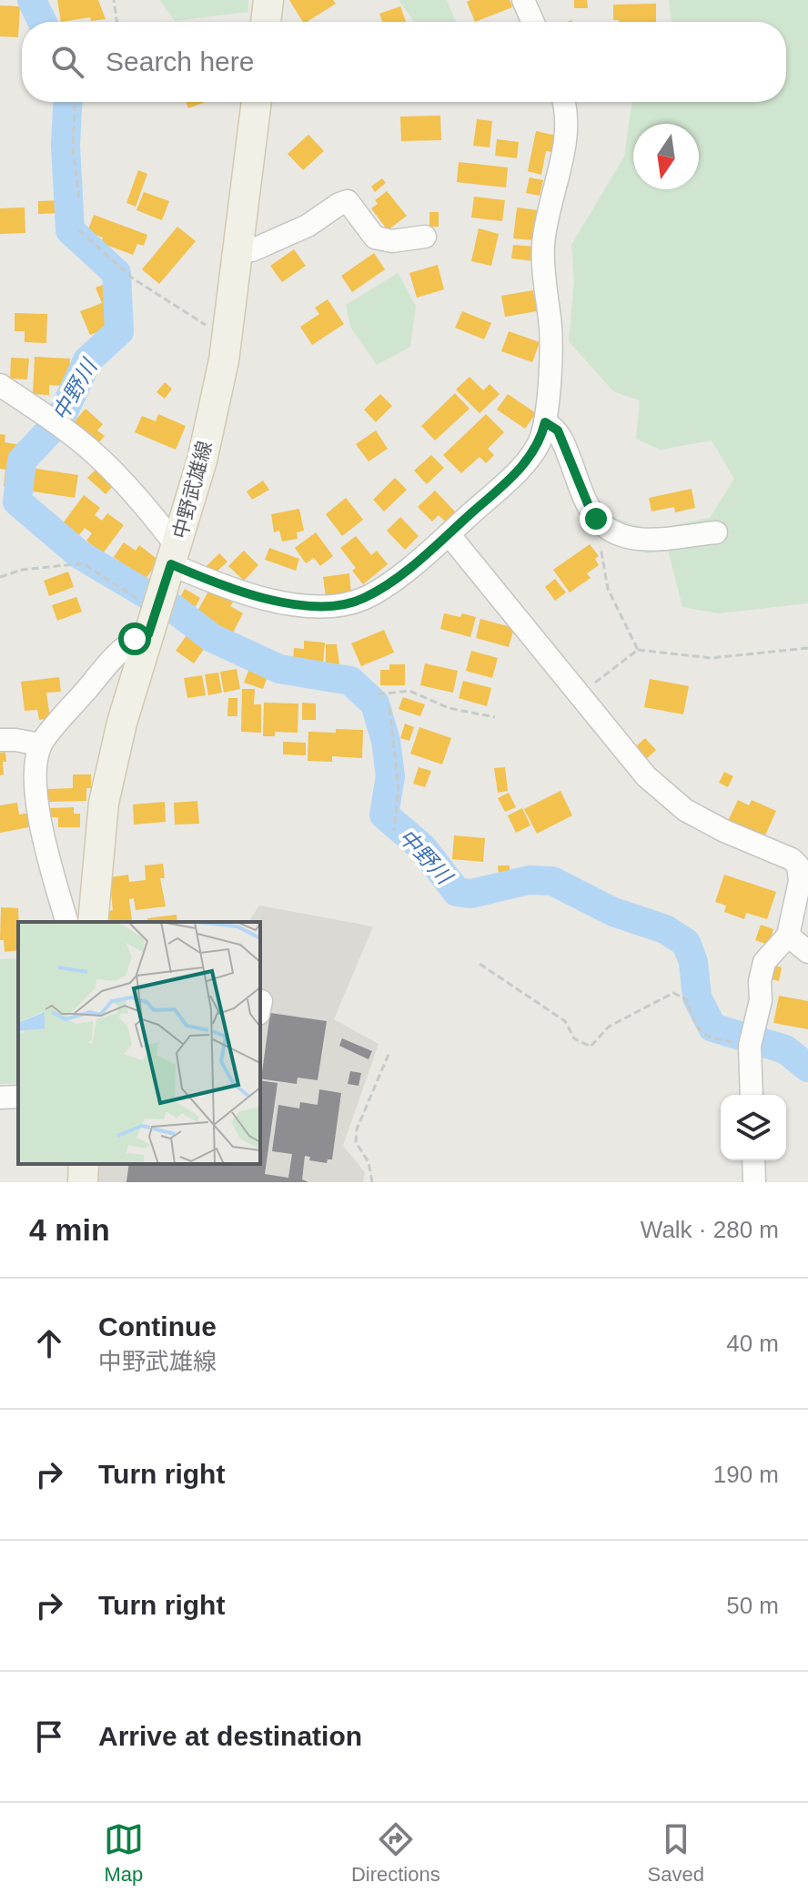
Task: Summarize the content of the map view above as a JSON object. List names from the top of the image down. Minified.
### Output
{"streets":{"main road":["中野武雄線"]},"water":["中野川"],"north":"bottom","page":{"search":"Search here","heading":["4 min","Walk · 280 m"],"list":[["Continue","中野武雄線","40 m"],["Turn right","190 m"],["Turn right","50 m"],"Arrive at destination"],"nav":["Map","Directions","Saved"]}}
